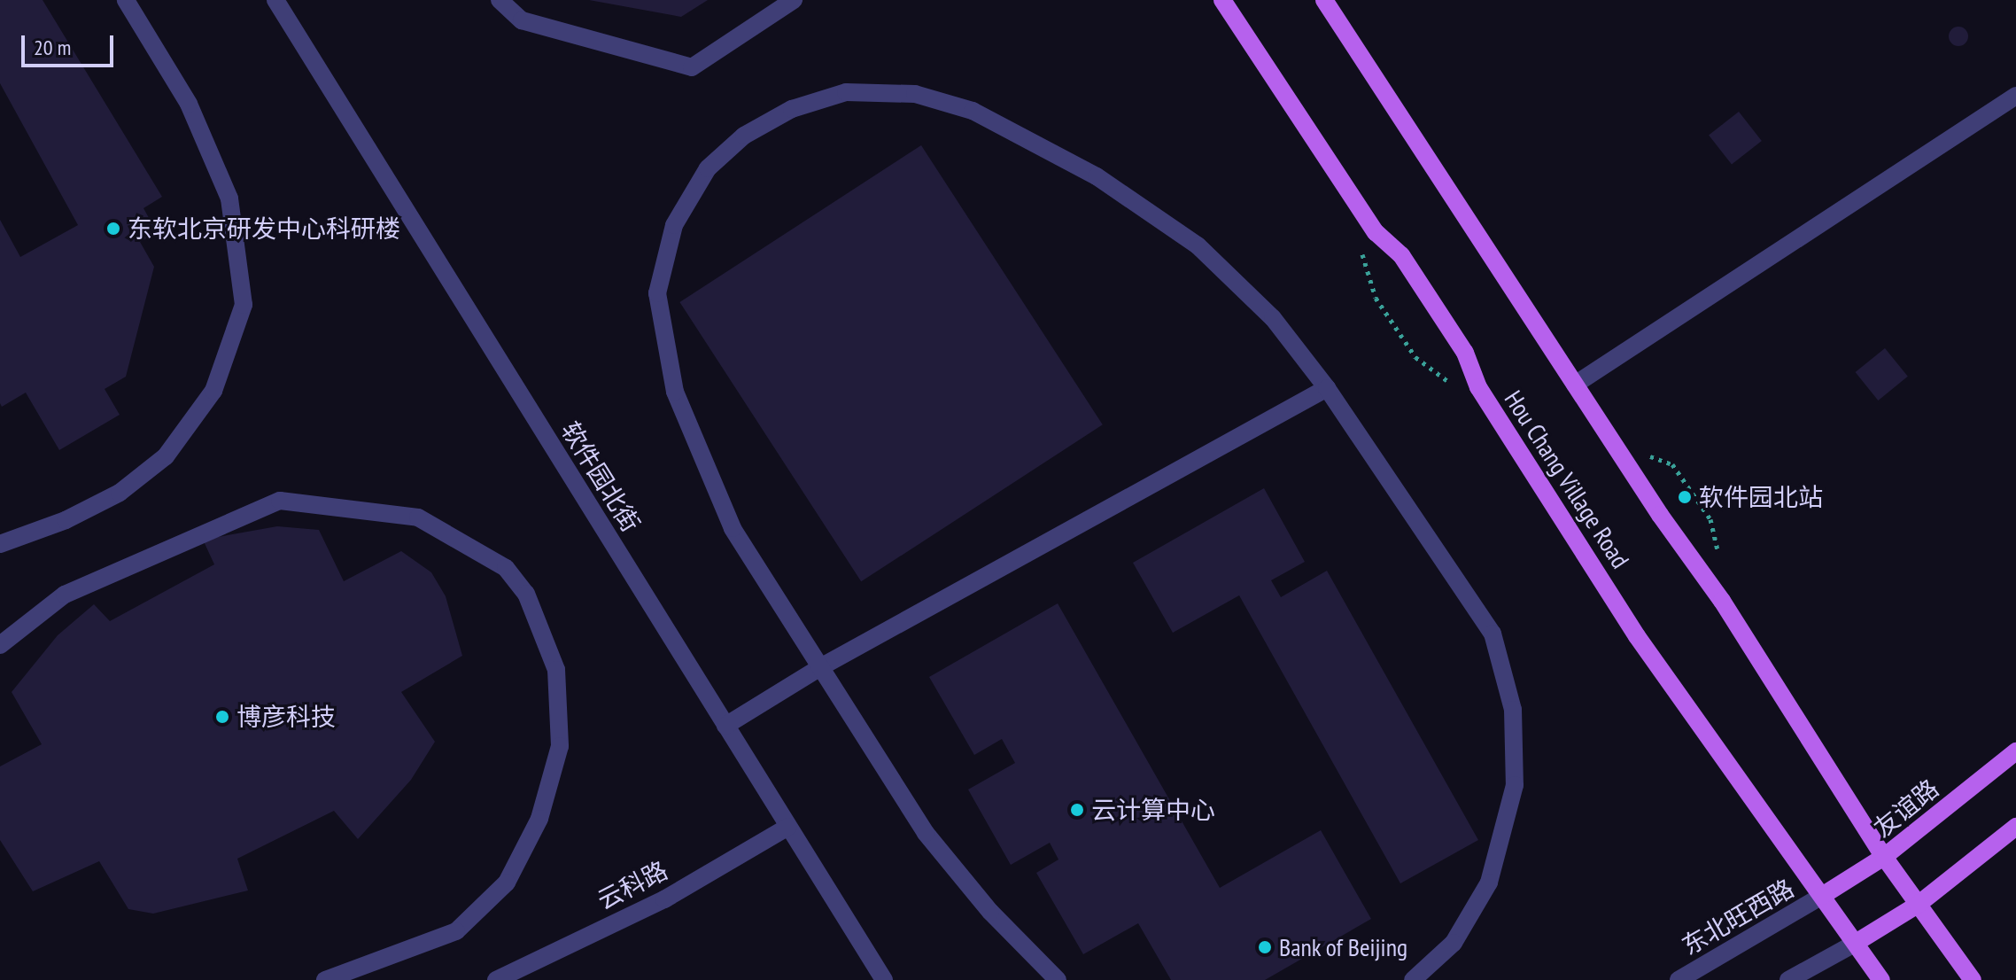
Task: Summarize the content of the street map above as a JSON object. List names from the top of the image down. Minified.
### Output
{"streets":{"main road":["Hou Chang Village Road","友谊路"],"street":["软件园北街","云科路","东北旺西路"]},"crossings":[["软件园北街","云科路"],["Hou Chang Village Road","友谊路"],["Hou Chang Village Road","东北旺西路"],["友谊路","东北旺西路"]],"places":["东软北京研发中心科研楼","软件园北站","博彦科技","云计算中心","Bank of Beijing"],"scale_bar":"20 m"}
